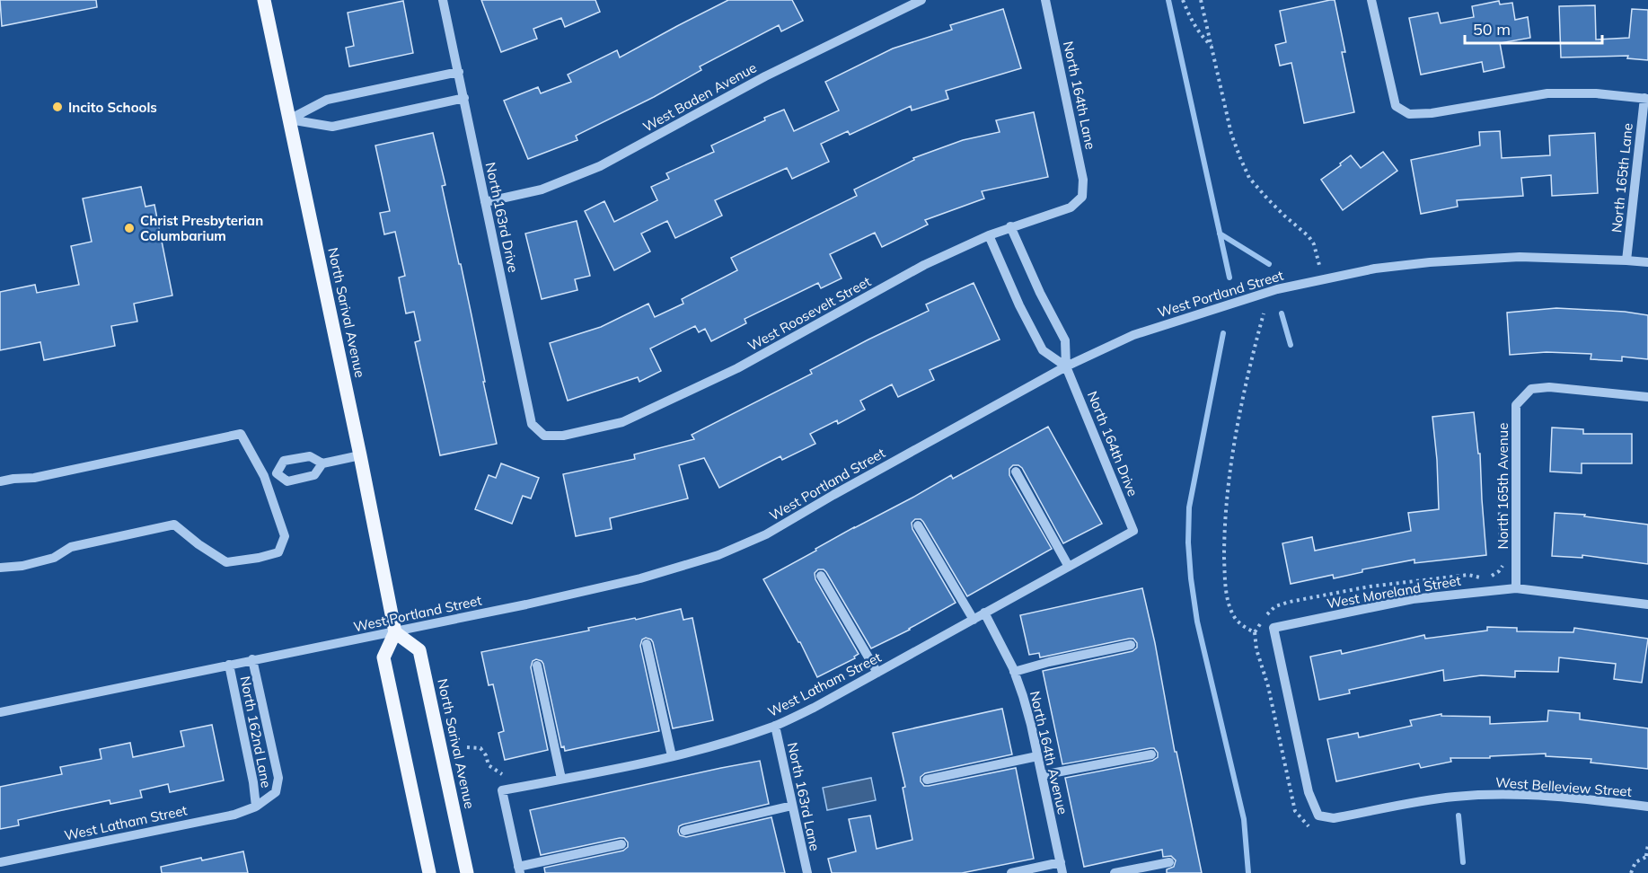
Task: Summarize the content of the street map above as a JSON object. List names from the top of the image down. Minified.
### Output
{"streets":{"main road":["North Sarival Avenue"],"street":["North 164th Lane","West Baden Avenue","North 165th Lane","North 163rd Drive","West Portland Street","West Roosevelt Street","North 164th Drive","North 165th Avenue","West Moreland Street","West Latham Street","North 162nd Lane","North 164th Avenue","West Belleview Street","North 163rd Lane"]},"crossings":[["North 164th Lane","West Roosevelt Street"],["West Baden Avenue","North 163rd Drive"],["North 165th Lane","West Portland Street"],["North 163rd Drive","West Roosevelt Street"],["West Portland Street","North Sarival Avenue"],["West Portland Street","North 164th Drive"],["West Portland Street","North 162nd Lane"],["West Roosevelt Street","North 164th Drive"],["North 164th Drive","West Latham Street"],["North 165th Avenue","West Moreland Street"],["West Moreland Street","West Belleview Street"],["West Latham Street","North 162nd Lane"],["West Latham Street","North 164th Avenue"],["West Latham Street","North 163rd Lane"]],"places":["Incito Schools","Christ Presbyterian Columbarium"],"scale_bar":"50 m"}
